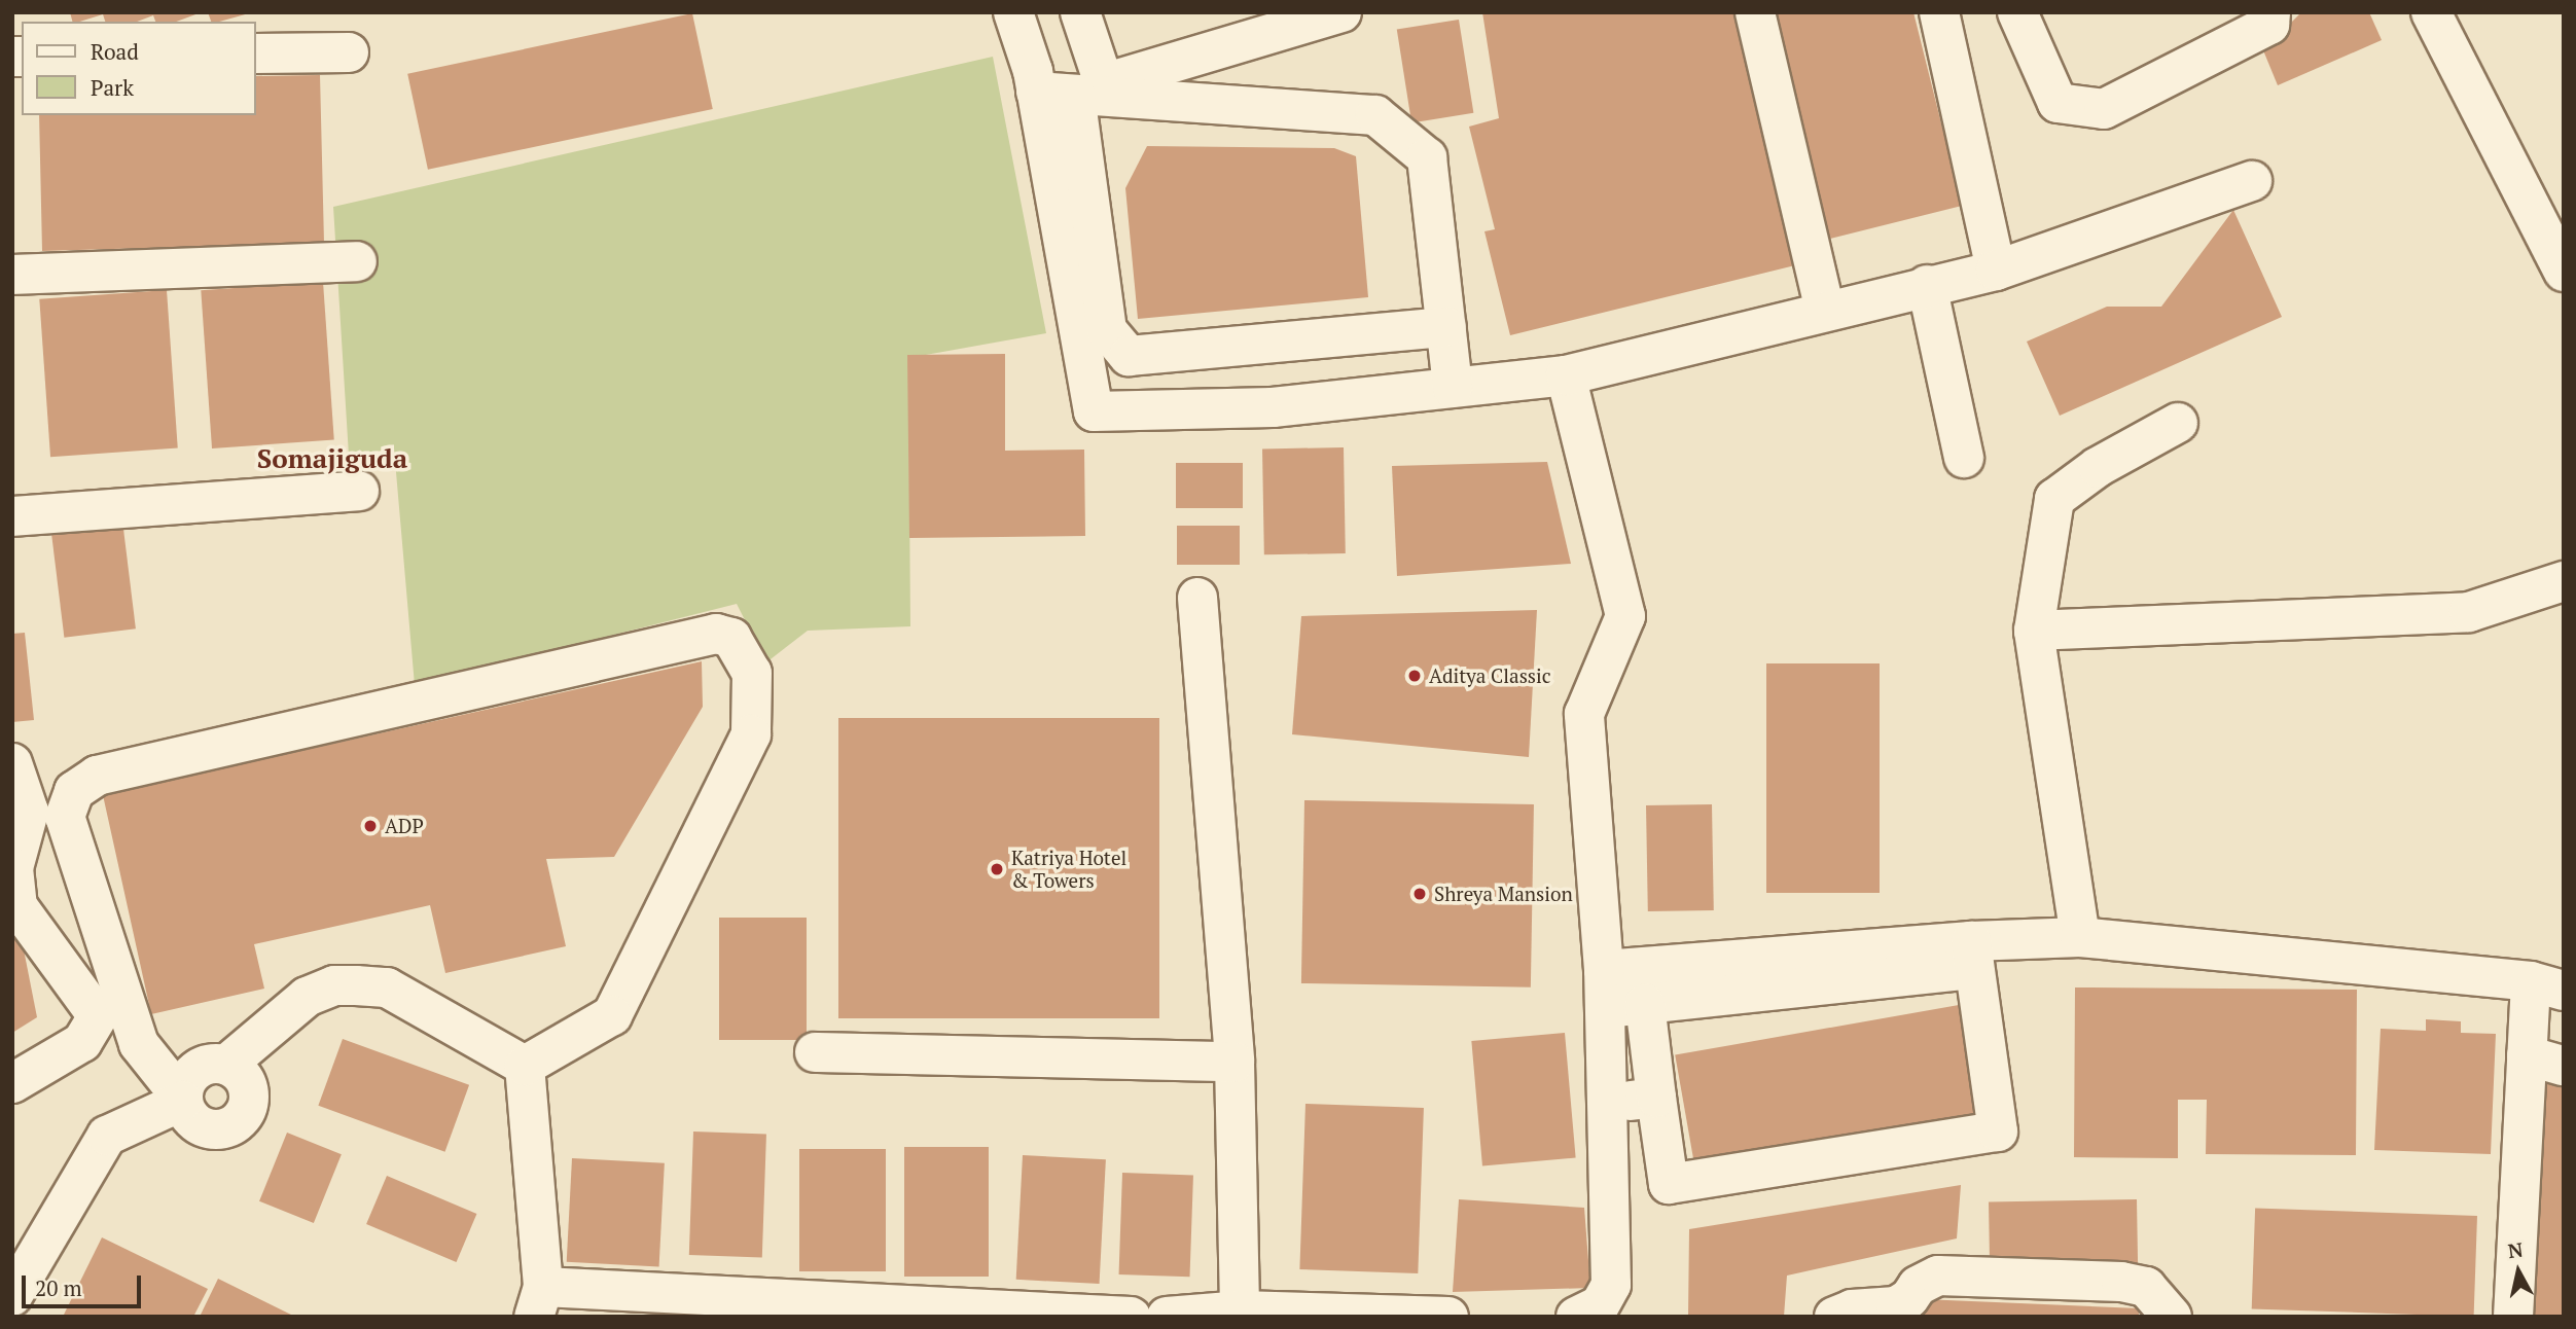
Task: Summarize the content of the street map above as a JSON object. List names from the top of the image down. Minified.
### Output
{"districts":["Somajiguda"],"places":["Aditya Classic","ADP","Katriya Hotel & Towers","Shreya Mansion"],"legend":["Road","Park"],"scale_bar":"20 m","north":"top"}
